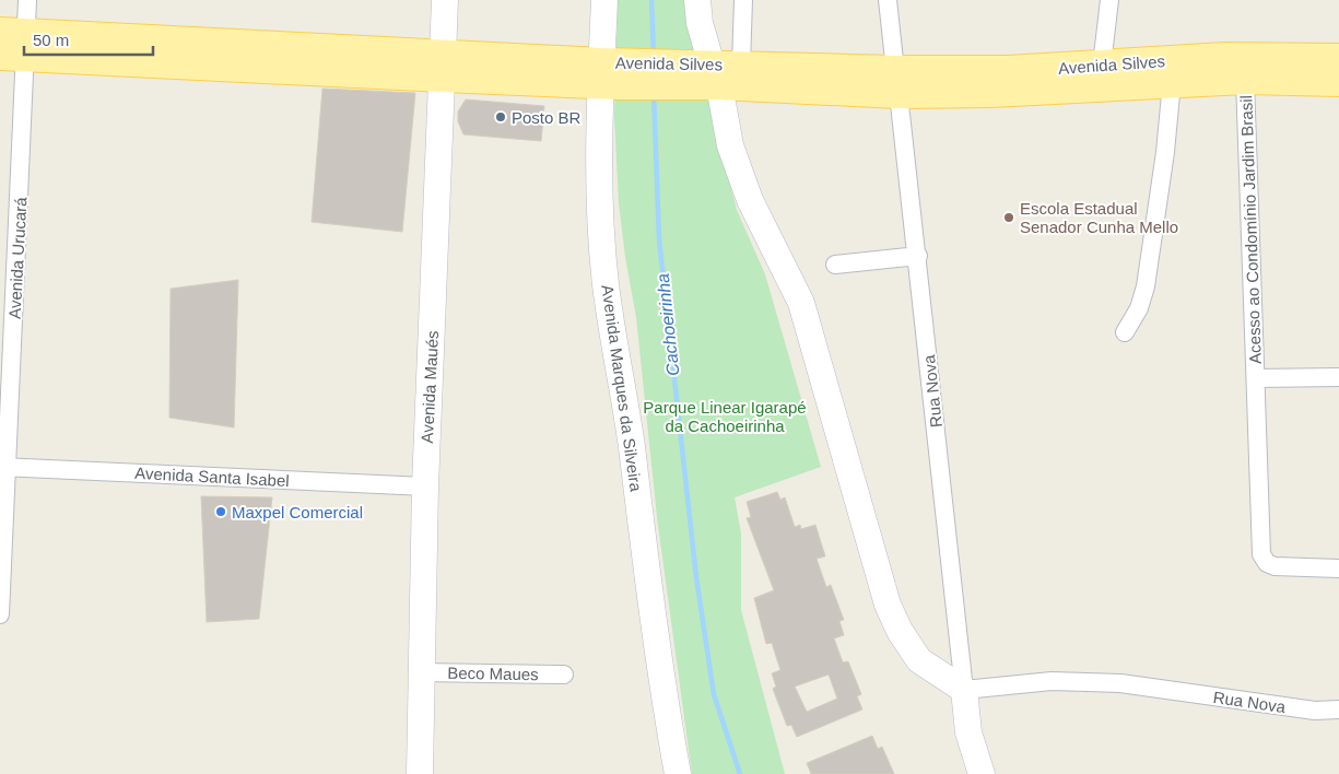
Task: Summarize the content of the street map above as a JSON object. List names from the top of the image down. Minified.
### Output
{"streets":{"main road":["Avenida Silves"],"street":["Acesso ao Condomínio Jardim Brasil","Avenida Urucará","Avenida Maués","Avenida Marques da Silveira","Rua Nova","Avenida Santa Isabel","Beco Maues"]},"crossings":[["Avenida Silves","Acesso ao Condomínio Jardim Brasil"],["Avenida Silves","Avenida Urucará"],["Avenida Silves","Avenida Maués"],["Avenida Silves","Avenida Marques da Silveira"],["Avenida Silves","Rua Nova"],["Avenida Urucará","Avenida Santa Isabel"],["Avenida Maués","Avenida Santa Isabel"],["Avenida Maués","Beco Maues"]],"water":["Cachoeirinha"],"parks":["Parque Linear Igarapé da Cachoeirinha"],"places":["Posto BR","Escola Estadual Senador Cunha Mello","Maxpel Comercial"],"scale_bar":"50 m"}
